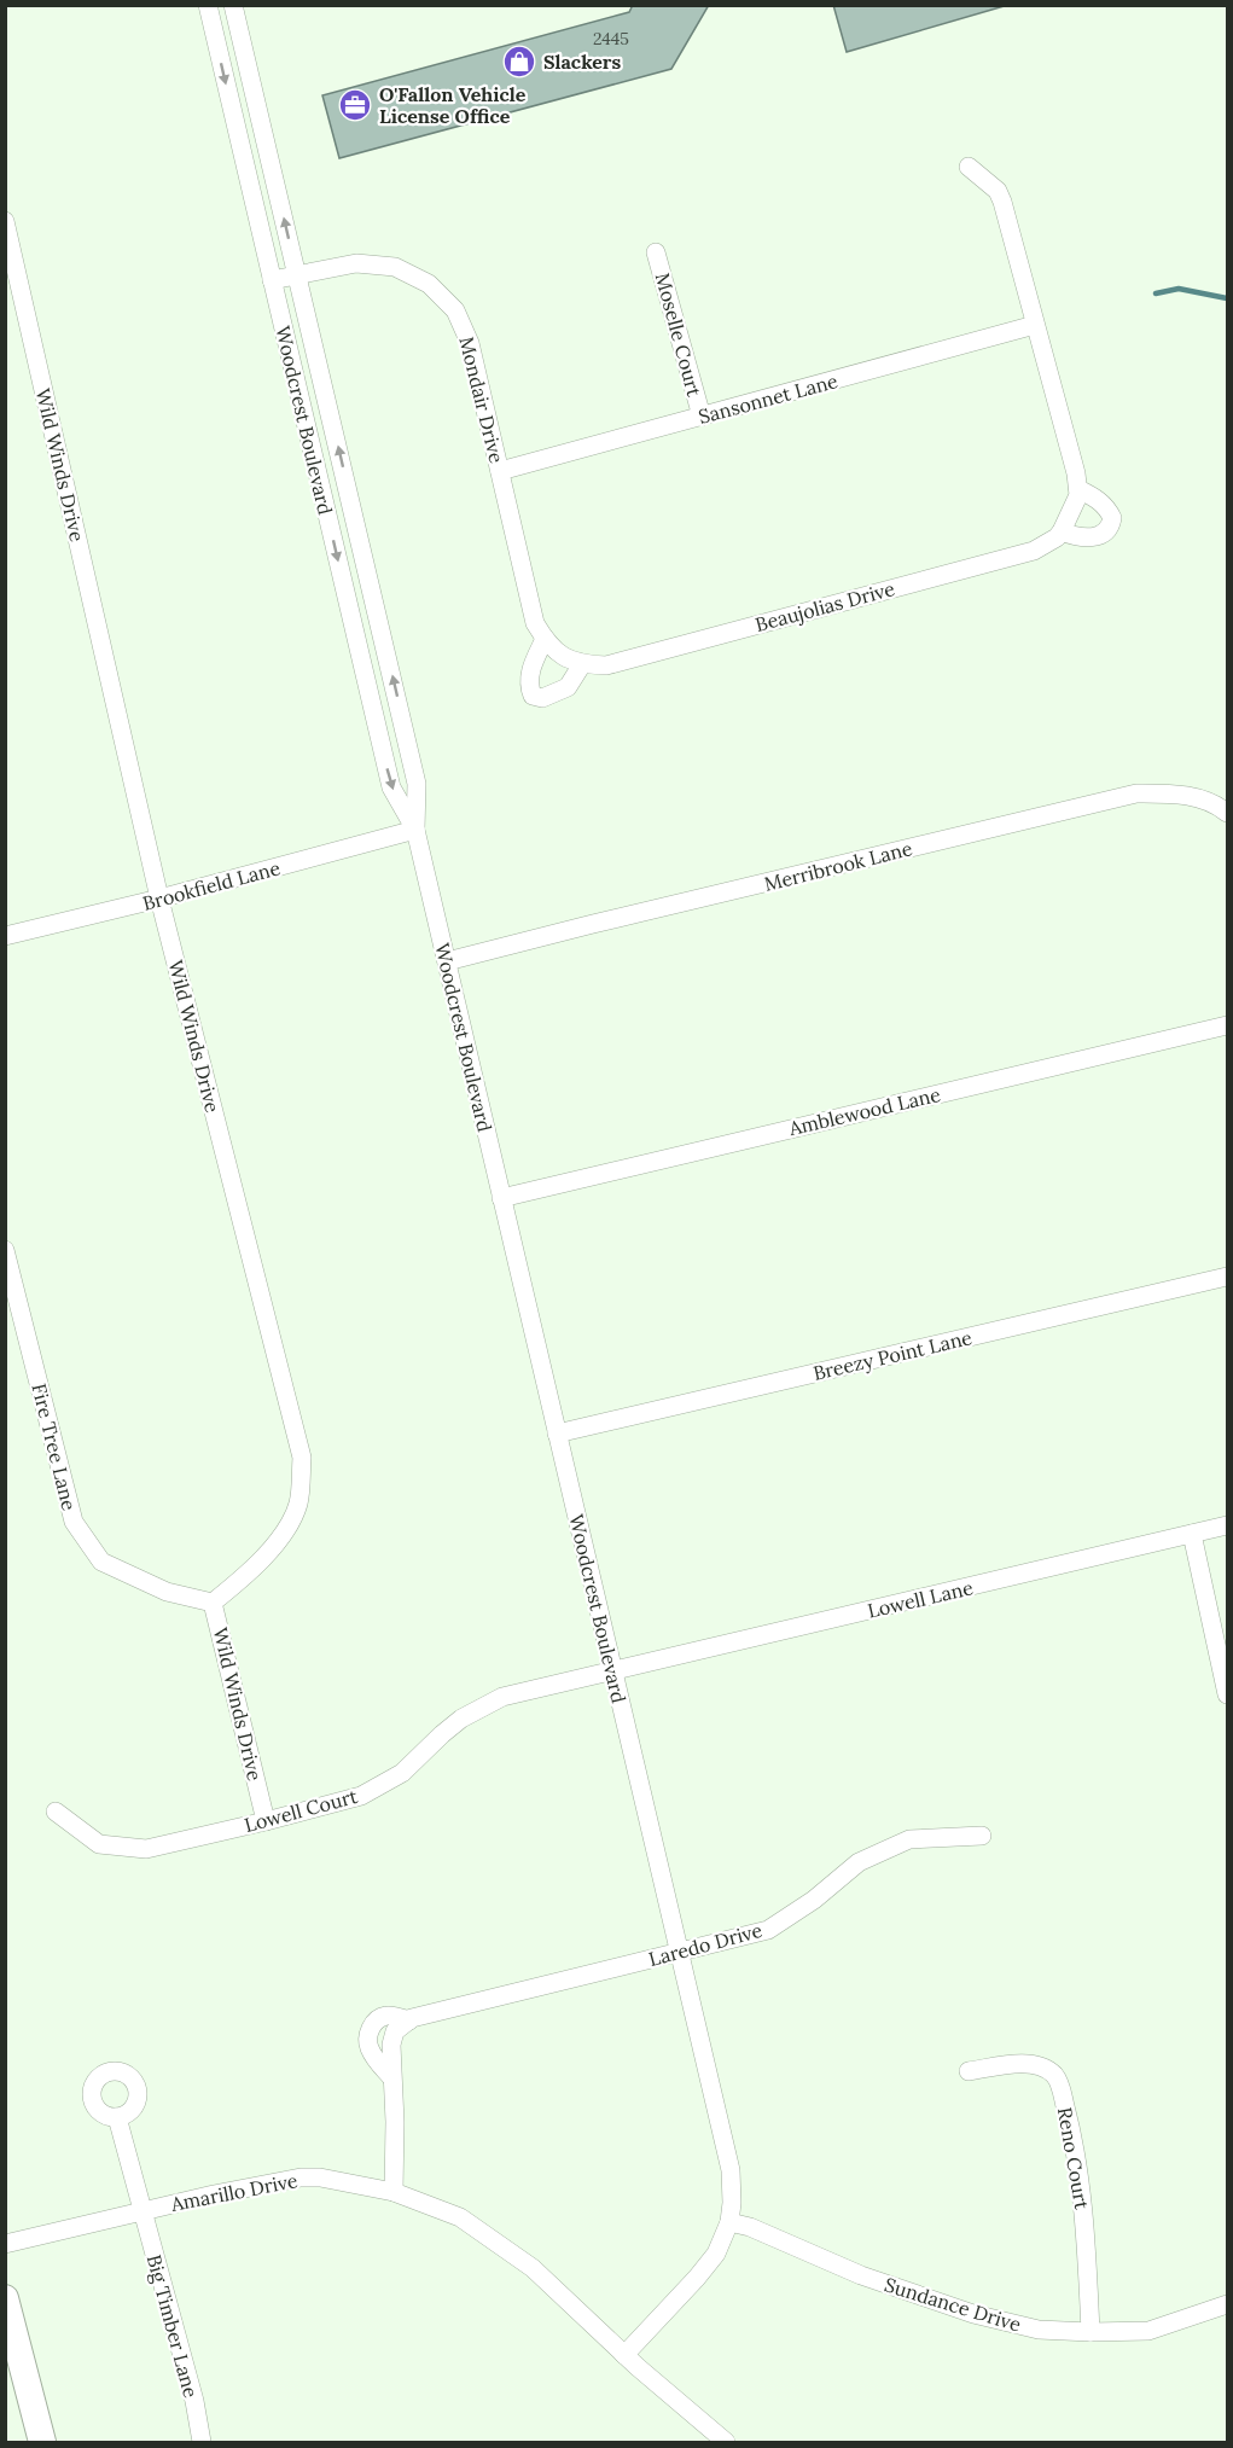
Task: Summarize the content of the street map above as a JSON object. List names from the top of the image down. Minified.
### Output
{"streets":{"street":["Moselle Court","Sansonnet Lane","Mondair Drive","Woodcrest Boulevard","Wild Winds Drive","Beaujolias Drive","Merribrook Lane","Brookfield Lane","Amblewood Lane","Breezy Point Lane","Fire Tree Lane","Lowell Lane","Lowell Court","Laredo Drive","Reno Court","Amarillo Drive","Sundance Drive","Big Timber Lane"]},"crossings":[["Moselle Court","Sansonnet Lane"],["Sansonnet Lane","Mondair Drive"],["Mondair Drive","Woodcrest Boulevard"],["Mondair Drive","Beaujolias Drive"],["Woodcrest Boulevard","Merribrook Lane"],["Woodcrest Boulevard","Brookfield Lane"],["Woodcrest Boulevard","Amblewood Lane"],["Woodcrest Boulevard","Breezy Point Lane"],["Woodcrest Boulevard","Lowell Lane"],["Woodcrest Boulevard","Lowell Court"],["Woodcrest Boulevard","Laredo Drive"],["Woodcrest Boulevard","Amarillo Drive"],["Woodcrest Boulevard","Sundance Drive"],["Wild Winds Drive","Brookfield Lane"],["Wild Winds Drive","Fire Tree Lane"],["Wild Winds Drive","Lowell Court"],["Lowell Lane","Lowell Court"],["Laredo Drive","Amarillo Drive"],["Reno Court","Sundance Drive"],["Amarillo Drive","Big Timber Lane"]],"places":{"shop":["Slackers"],"office":["O'Fallon Vehicle License Office"]},"house_numbers":["2445"]}
